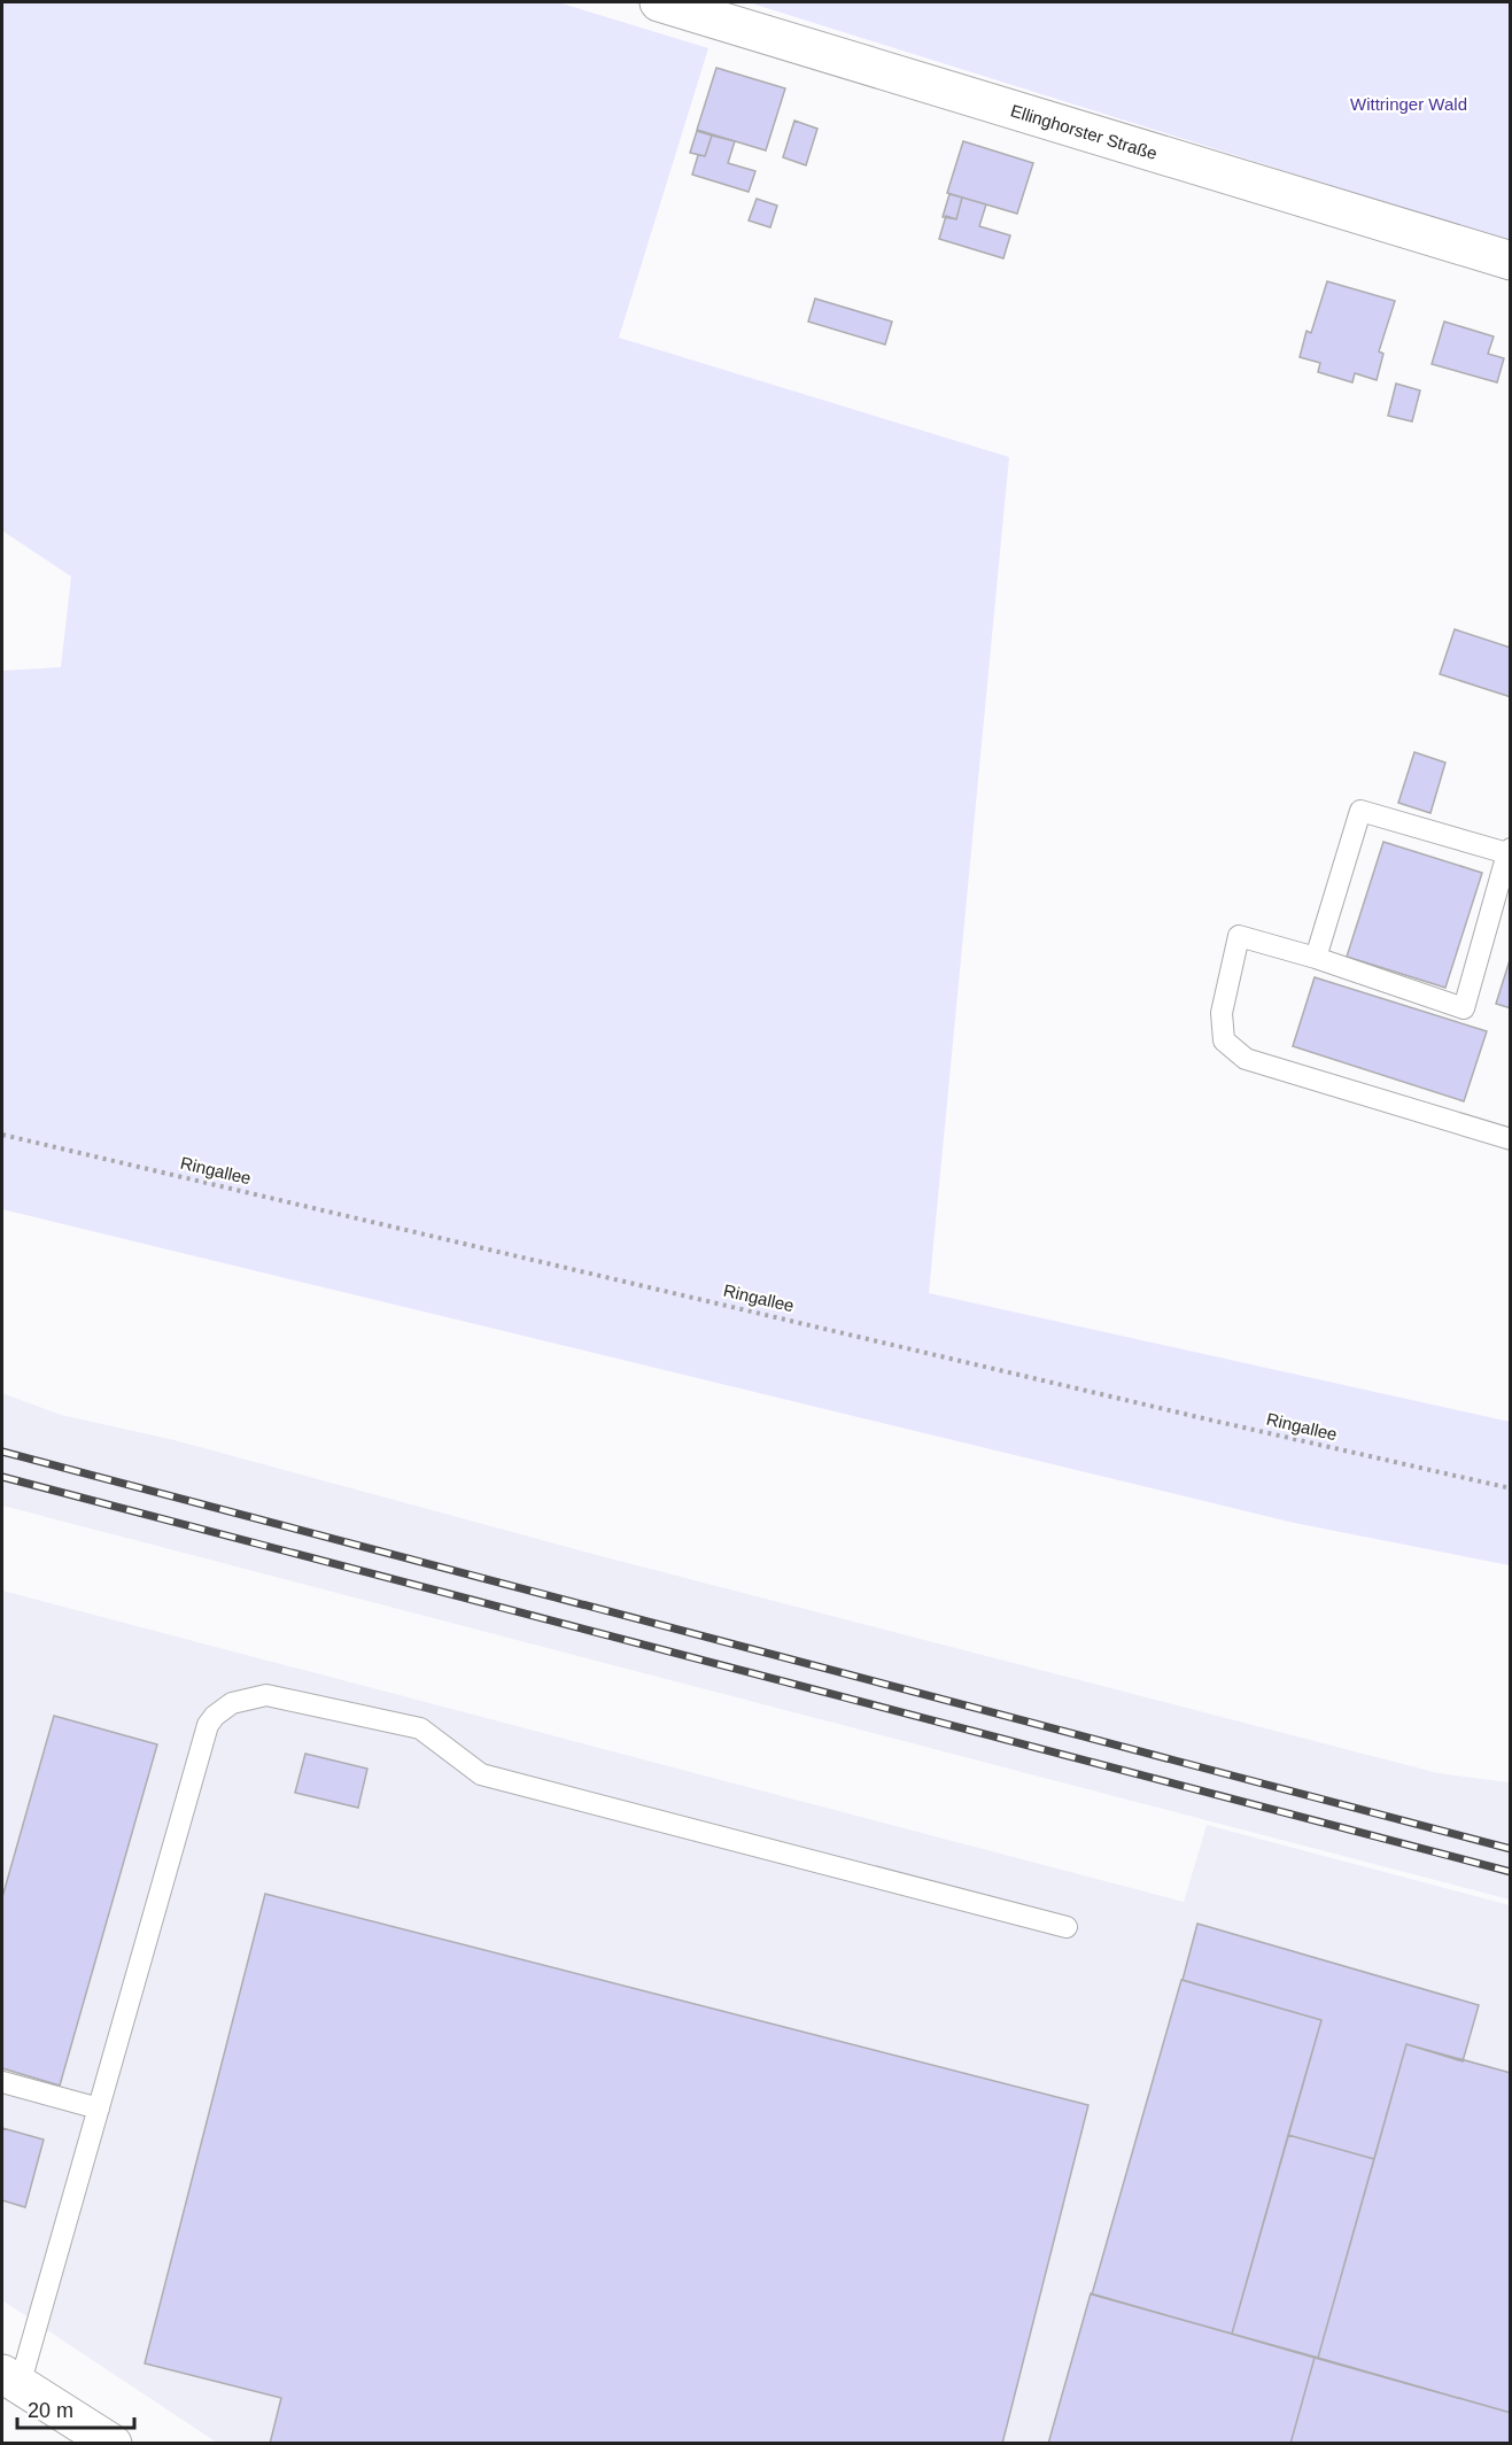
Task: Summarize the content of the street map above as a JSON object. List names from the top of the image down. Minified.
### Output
{"streets":{"street":["Ellinghorster Straße"],"path":["Ringallee"]},"parks":["Wittringer Wald"],"scale_bar":"20 m"}
